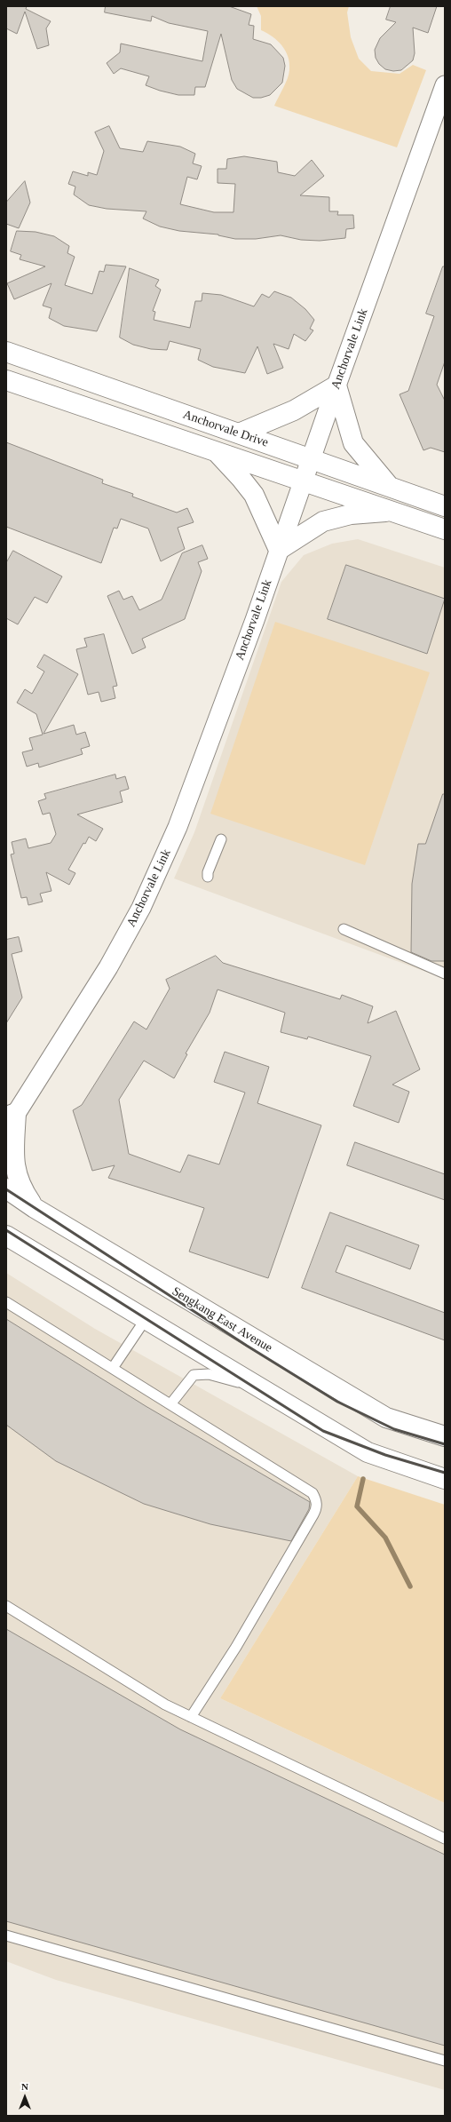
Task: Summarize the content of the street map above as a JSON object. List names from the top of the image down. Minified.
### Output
{"streets":{"street":["Anchorvale Link","Anchorvale Drive","Sengkang East Avenue"]},"crossings":[["Anchorvale Link","Anchorvale Drive"]],"north":"top"}
